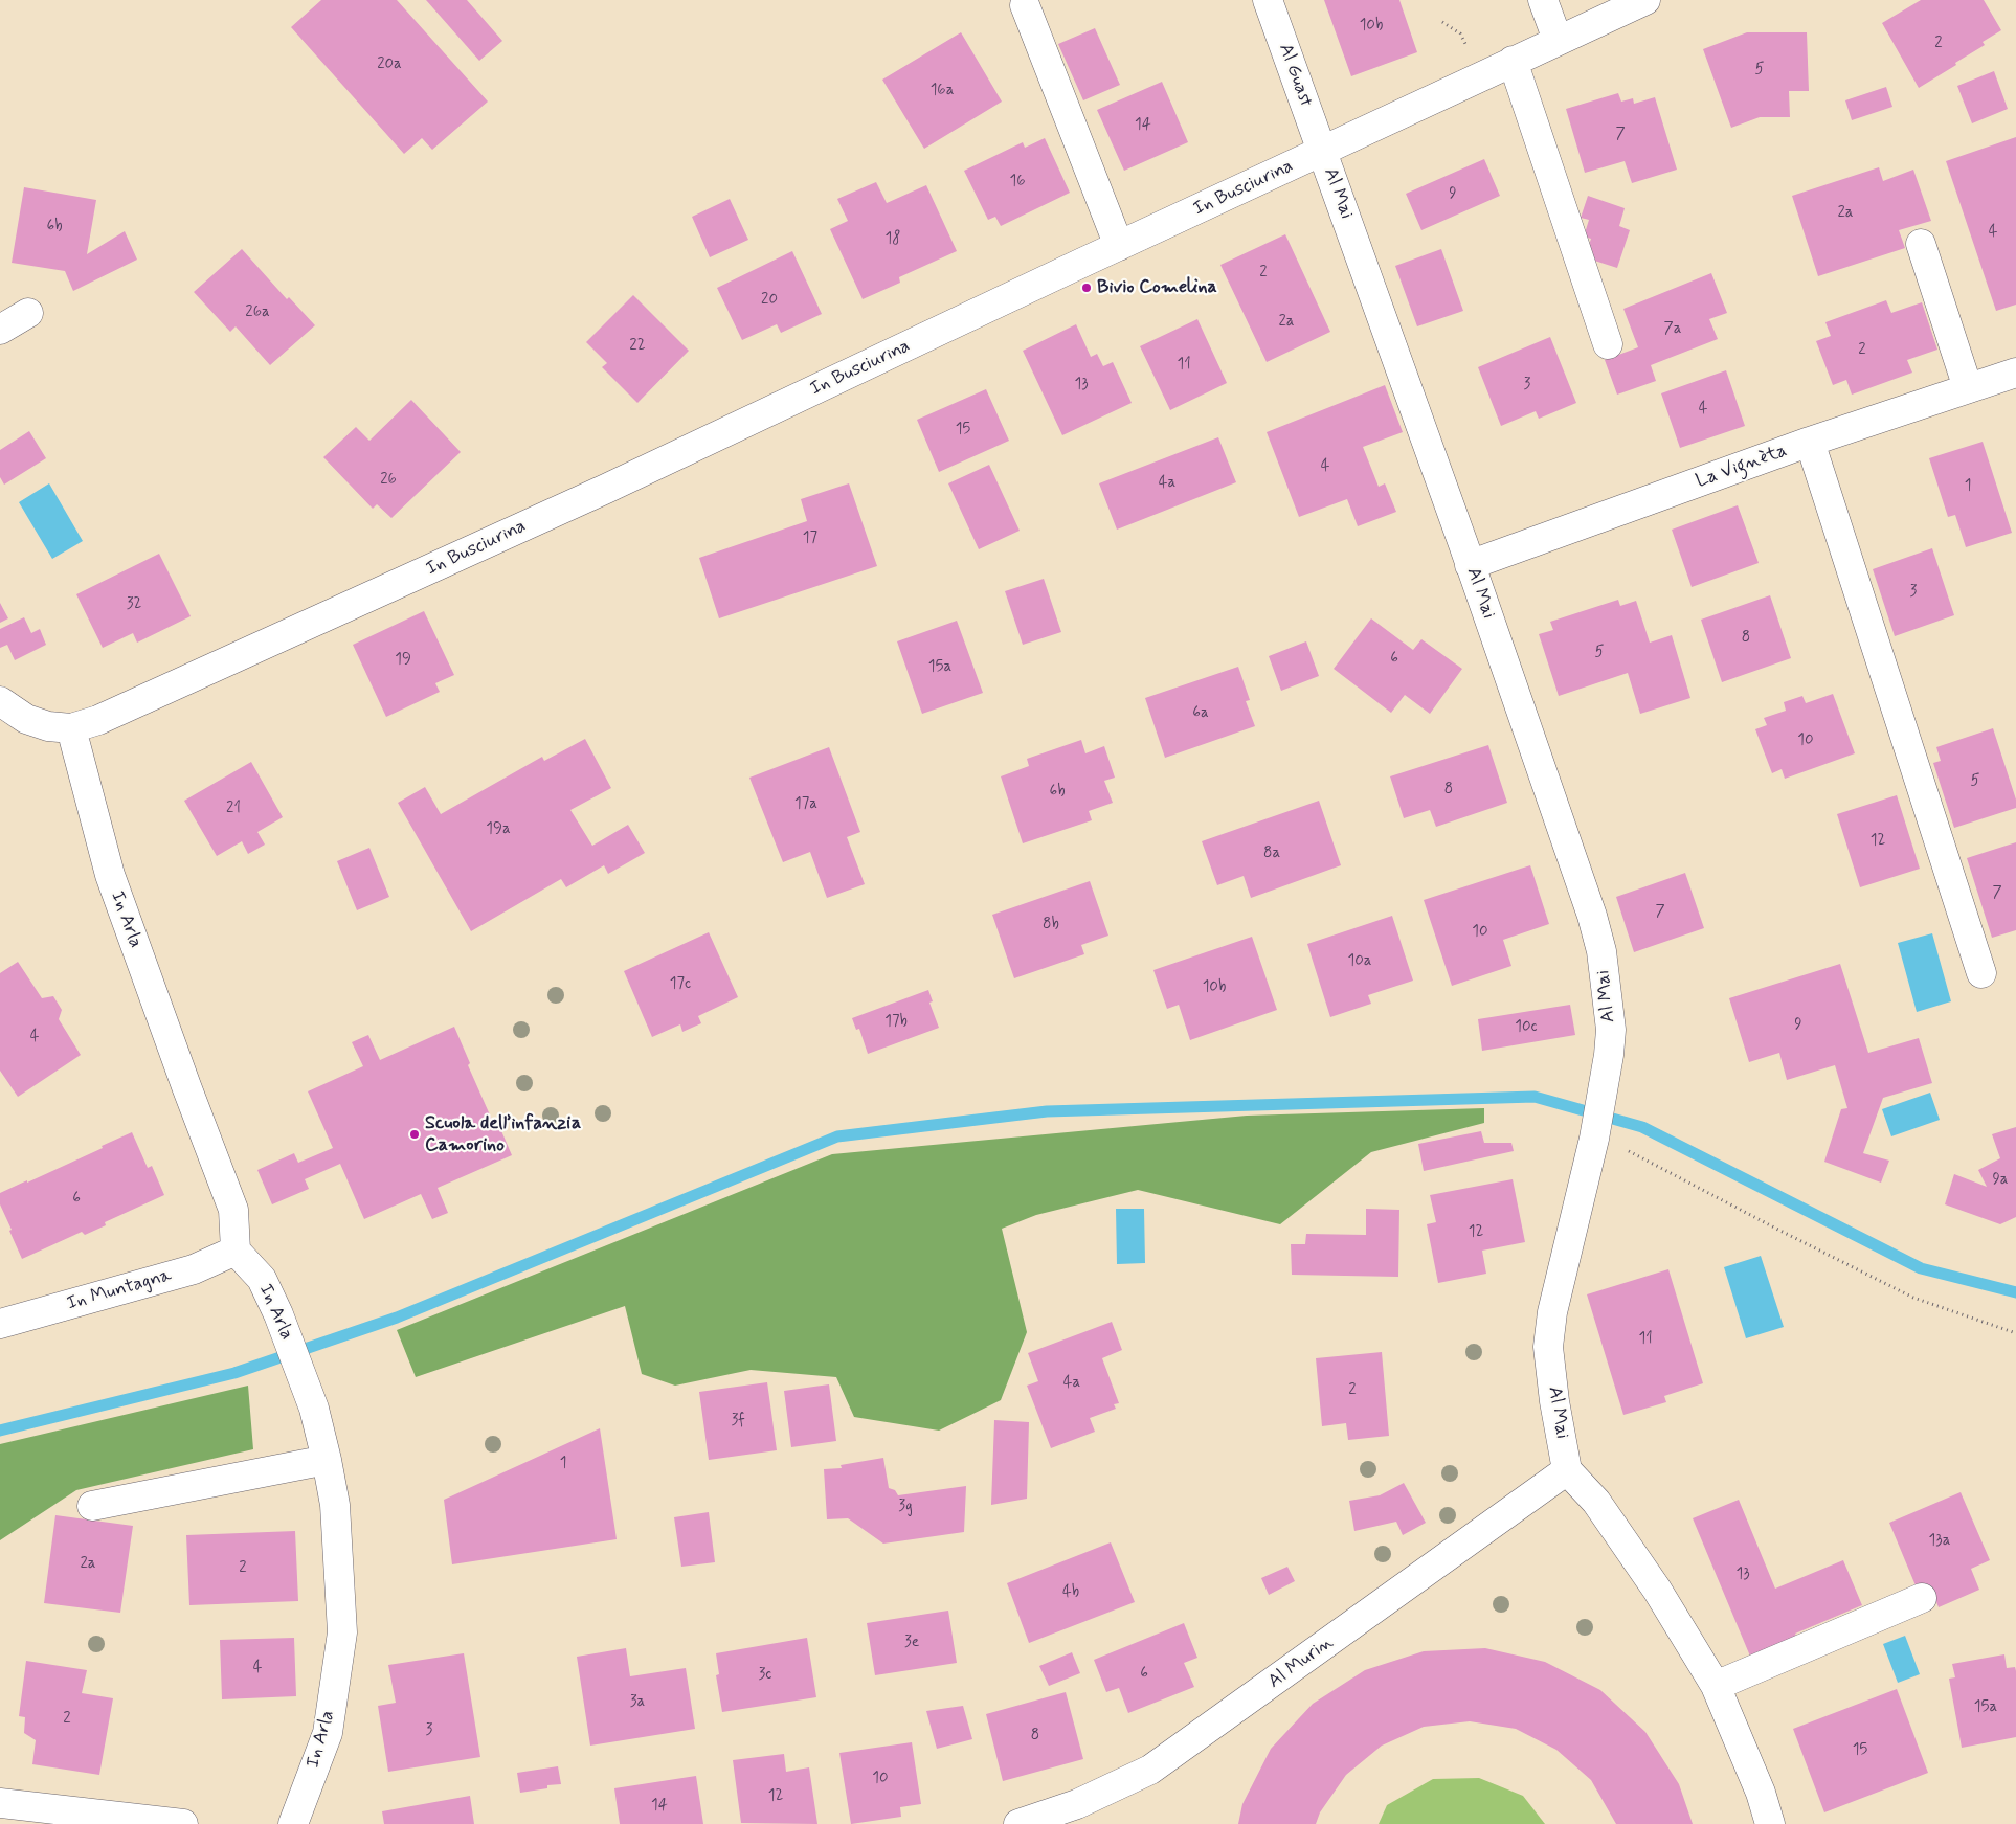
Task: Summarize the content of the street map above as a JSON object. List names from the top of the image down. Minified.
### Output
{"streets":{"street":["Al Guast","In Busciurina","Al Mai","La Vignèta","In Arla","In Muntagna","Al Murin"]},"crossings":[["Al Guast","In Busciurina"],["Al Guast","Al Mai"],["In Busciurina","Al Mai"],["In Busciurina","In Arla"],["Al Mai","La Vignèta"],["Al Mai","Al Murin"],["In Arla","In Muntagna"]],"places":["Bivio Comelina","Scuola dell’infanzia Camorino"],"house_numbers":["10b","2","20a","5","16a","14","7","16","9","2a","6b","4","18","2","20","26a","2a","7a","22","2","11","13","3","4","15","4","26","4a","1","17","3","32","8","5","6","19","15a","6a","10","5","8","6b","17a","21","19a","12","8a","7","7","8b","10","10a","17c","10b","17b","9","10c","4","9a","6","12","11","4a","2","3f","1","3g","13a","2a","2","13","4b","3e","4","6","3c","3a","15a","2","3","8","15","10","12","14"]}
